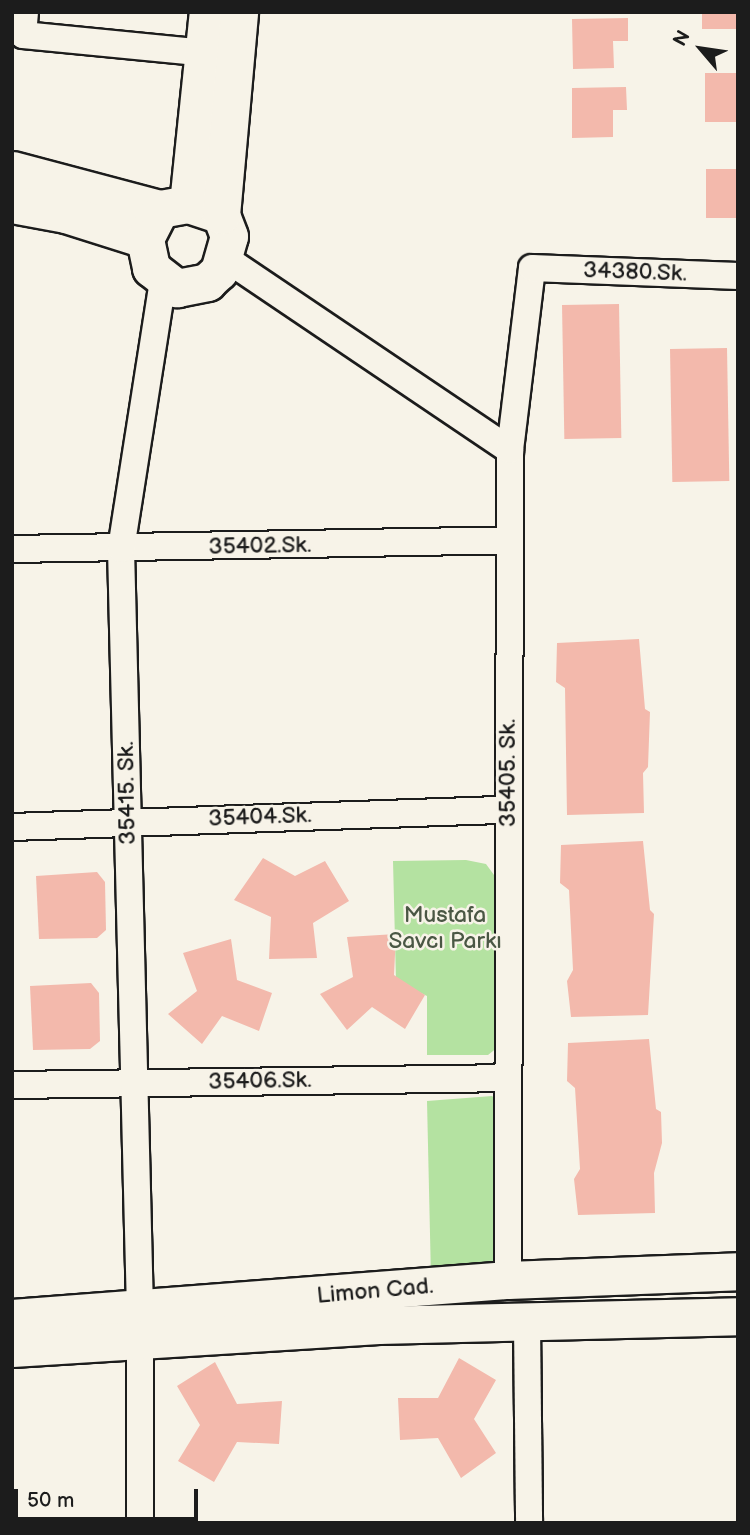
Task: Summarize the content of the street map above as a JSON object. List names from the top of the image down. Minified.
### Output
{"streets":{"street":["34380.Sk.","35402.Sk.","35405. Sk.","35415. Sk.","35404.Sk.","35406.Sk.","Limon Cad."]},"crossings":[["34380.Sk.","35405. Sk."],["35402.Sk.","35405. Sk."],["35402.Sk.","35415. Sk."],["35405. Sk.","35404.Sk."],["35405. Sk.","35406.Sk."],["35405. Sk.","Limon Cad."],["35415. Sk.","35404.Sk."],["35415. Sk.","35406.Sk."],["35415. Sk.","Limon Cad."]],"parks":["Mustafa Savcı Parkı"],"scale_bar":"50 m","north":"top left"}
